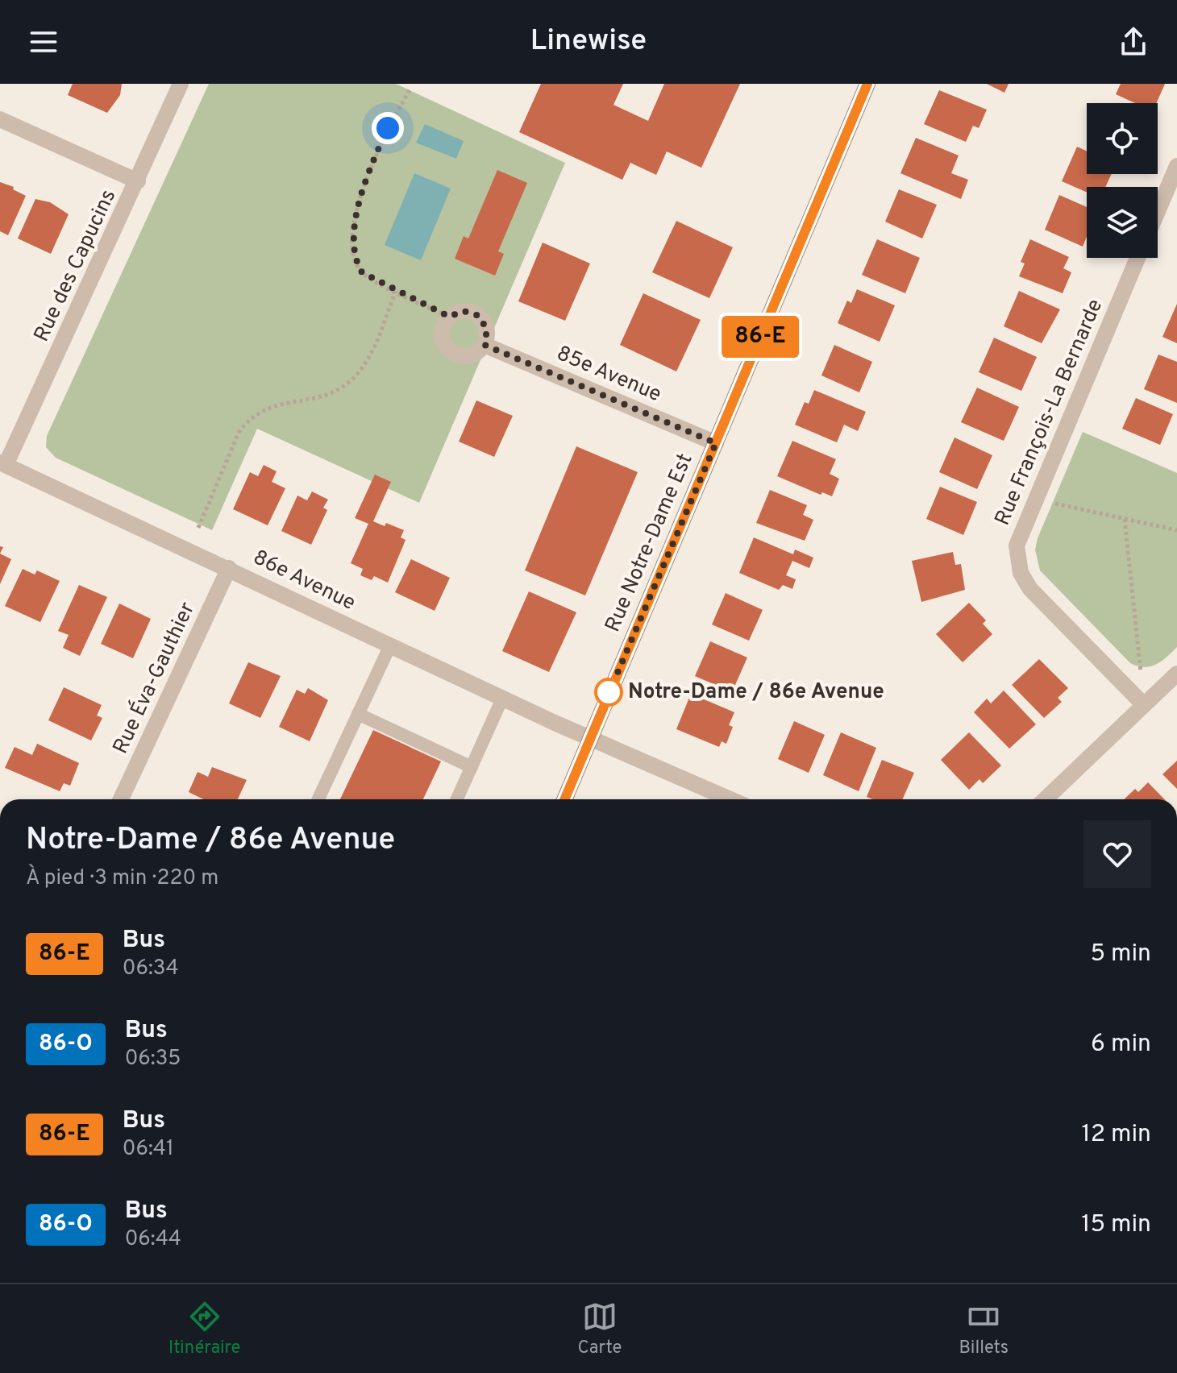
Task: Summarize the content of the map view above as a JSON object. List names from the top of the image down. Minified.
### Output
{"streets":{"main road":["Rue Notre-Dame Est"],"street":["Rue des Capucins","85e Avenue","Rue François-La Bernarde","86e Avenue","Rue Éva-Gauthier"]},"crossings":[["Rue des Capucins","86e Avenue"],["85e Avenue","Rue Notre-Dame Est"],["Rue Notre-Dame Est","86e Avenue"],["86e Avenue","Rue Éva-Gauthier"]],"places":["Notre-Dame / 86e Avenue"],"lines":["bus line 86-E"],"page":{"header":"Linewise","on_map":"86-E","heading":["Notre-Dame / 86e Avenue","À pied · 3 min · 220 m"],"list":[{"mark":"86-E","name":"Bus","note":"06:34","value":"5 min"},{"mark":"86-O","name":"Bus","note":"06:35","value":"6 min"},{"mark":"86-E","name":"Bus","note":"06:41","value":"12 min"},{"mark":"86-O","name":"Bus","note":"06:44","value":"15 min"}],"tabs":["Itinéraire","Carte","Billets"]}}
